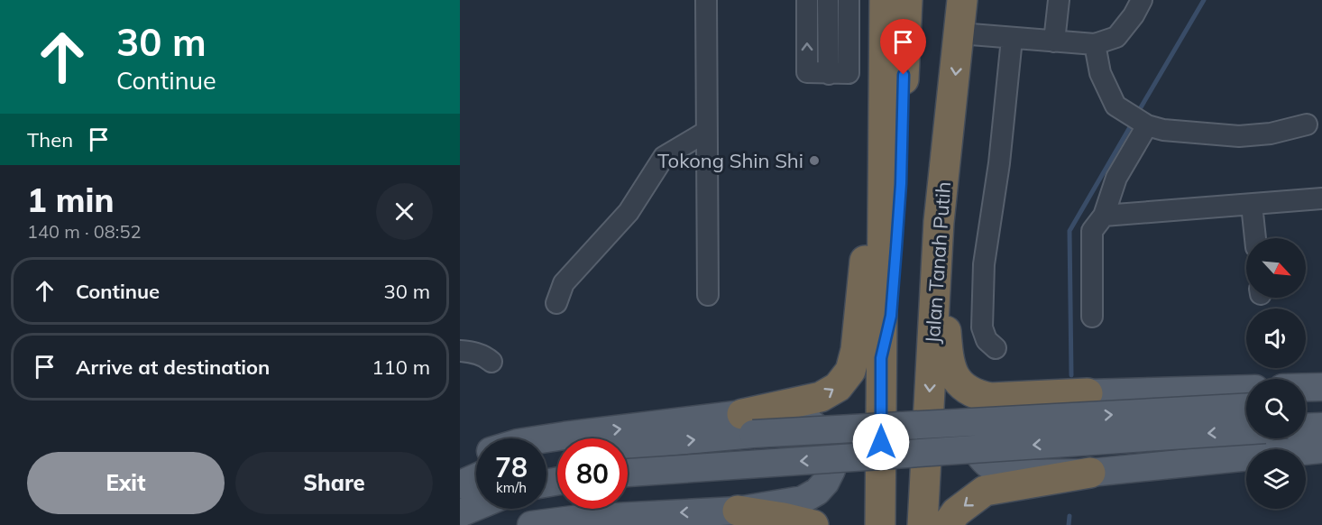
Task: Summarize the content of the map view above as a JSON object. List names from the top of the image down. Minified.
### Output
{"streets":{"highway":["Jalan Tanah Putih"]},"places":["Tokong Shin Shi"],"north":"bottom right","page":{"turn":["30 m","Continue"],"then":"Then","heading":["1 min","140 m · 08:52"],"list":[{"name":"Continue","value":"30 m"},{"name":"Arrive at destination","value":"110 m"}],"speed":"78 km/h","limit":"80","buttons":["Exit","Share"]}}
